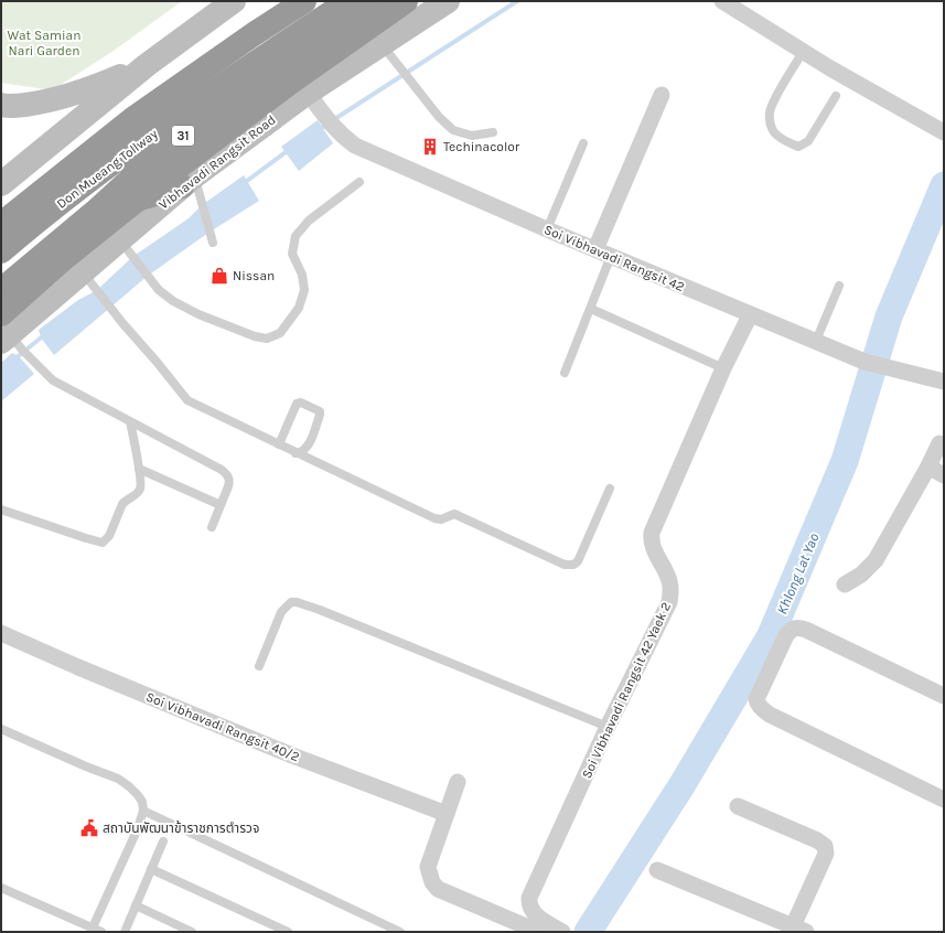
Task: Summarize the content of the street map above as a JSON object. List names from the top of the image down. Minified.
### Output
{"streets":{"highway":["31","Don Mueang Tollway"],"main road":["Vibhavadi Rangsit Road"],"street":["Soi Vibhavadi Rangsit 42","Soi Vibhavadi Rangsit 42 Yaek 2","Soi Vibhavadi Rangsit 40/2"]},"crossings":[["Vibhavadi Rangsit Road","Soi Vibhavadi Rangsit 42"],["Soi Vibhavadi Rangsit 42","Soi Vibhavadi Rangsit 42 Yaek 2"]],"water":["Khlong Lat Yao"],"parks":["Wat Samian Nari Garden"],"places":{"building":["Techinacolor"],"shop":["Nissan"],"public building":["สถาบันพัฒนาข้าราชการตำรวจ"]}}
